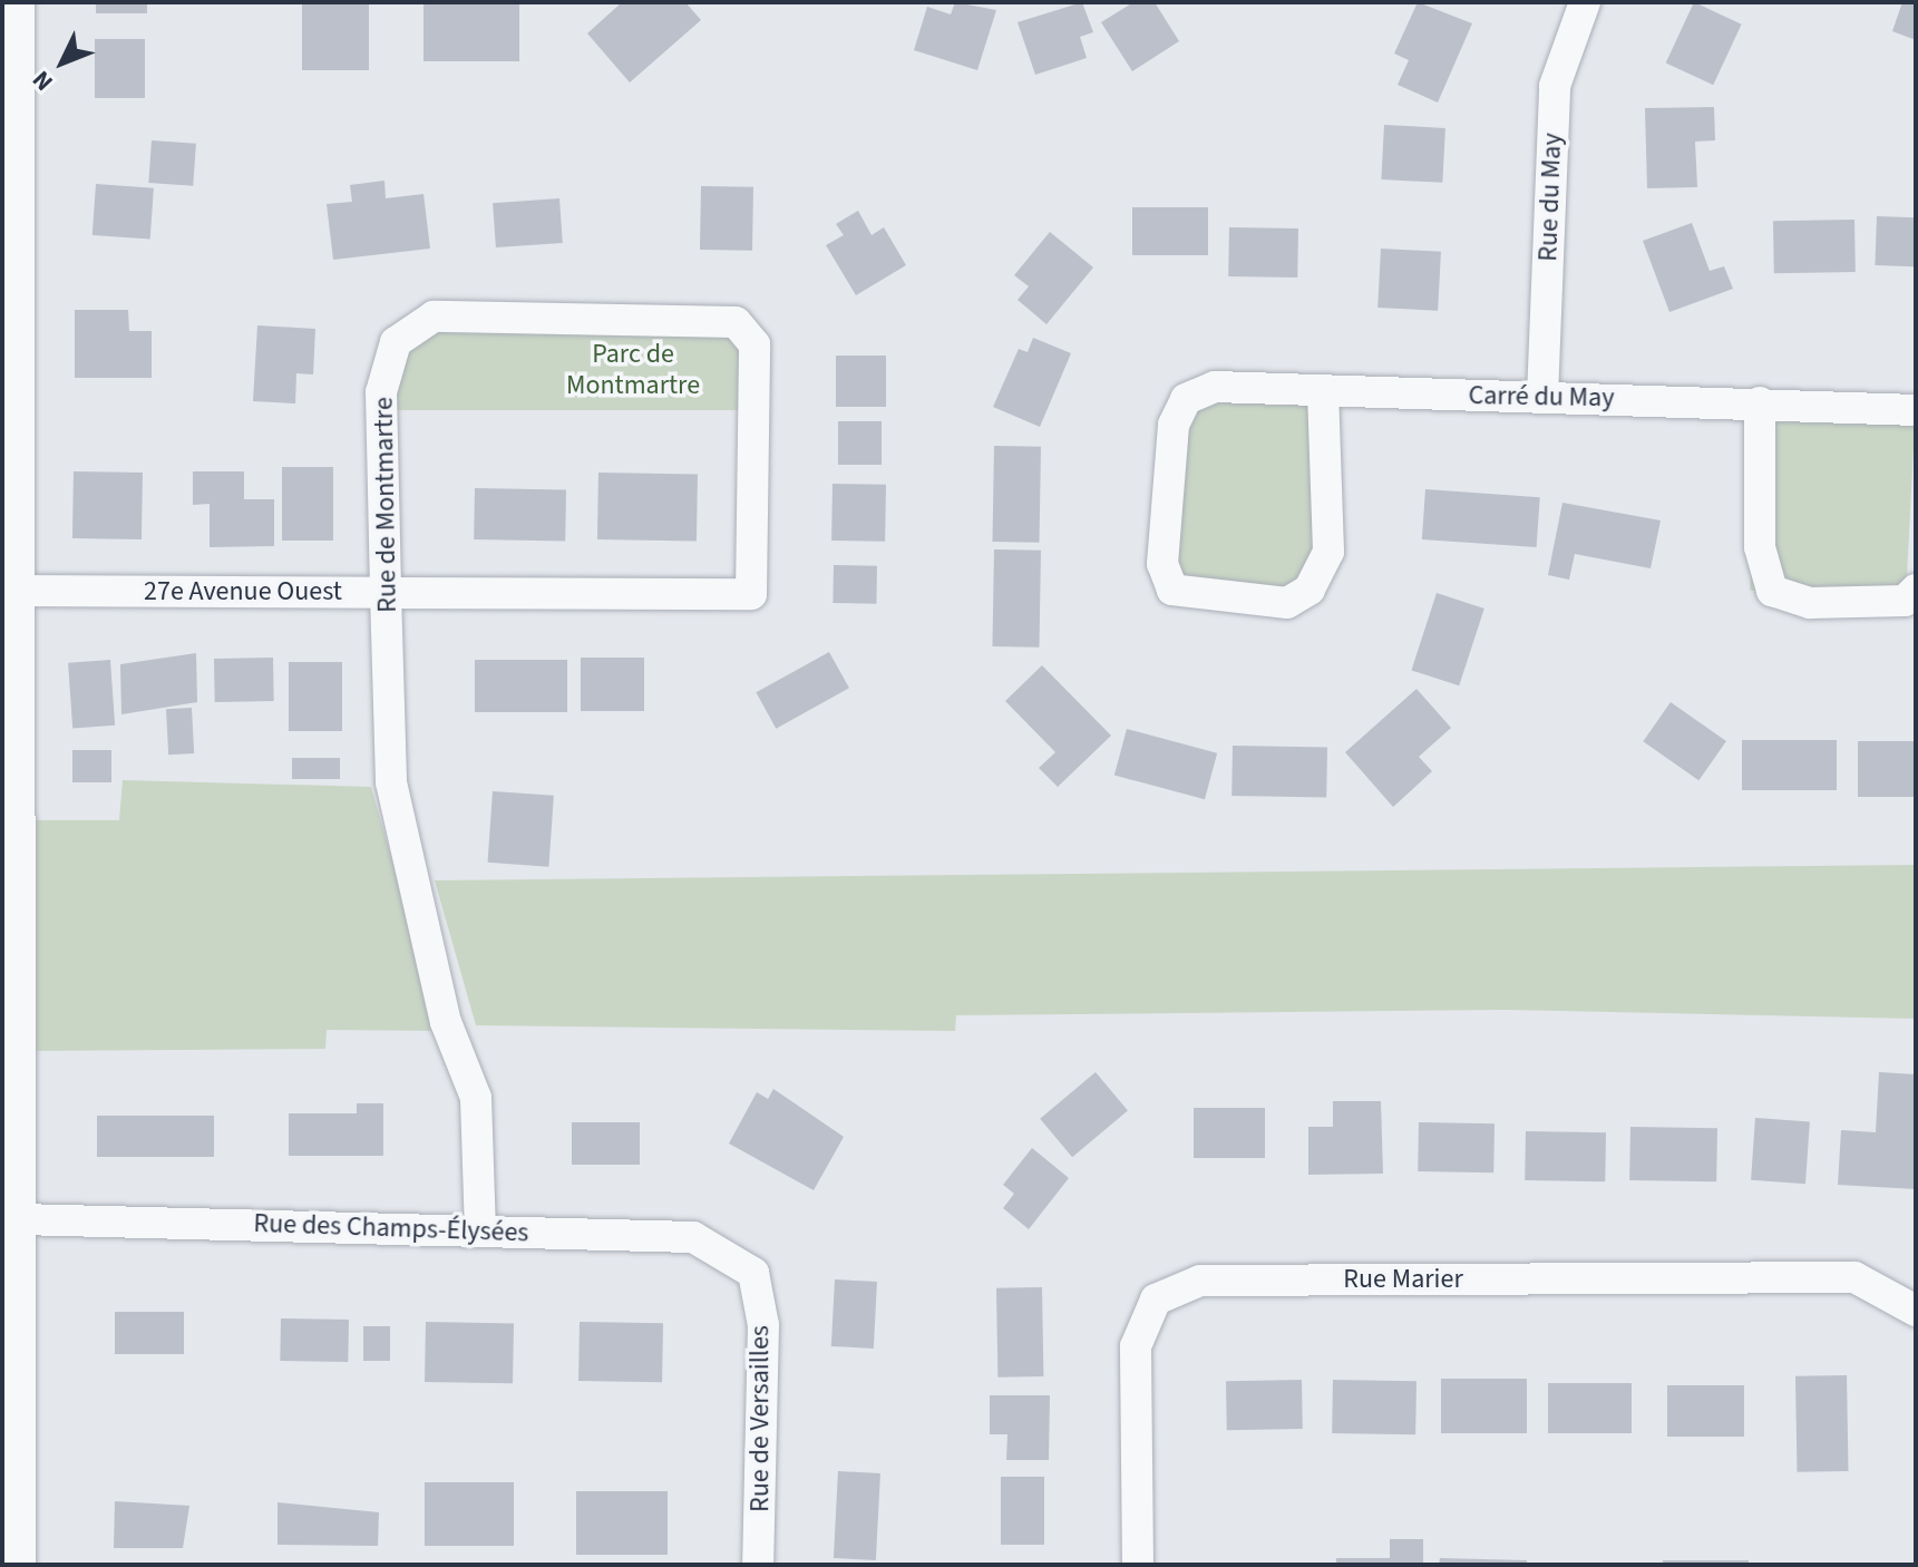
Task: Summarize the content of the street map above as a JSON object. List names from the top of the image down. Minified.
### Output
{"streets":{"street":["Rue du May","Carré du May","Rue de Montmartre","27e Avenue Ouest","Rue des Champs-Élysées","Rue Marier","Rue de Versailles"]},"crossings":[["Rue du May","Carré du May"],["Rue de Montmartre","27e Avenue Ouest"],["Rue de Montmartre","Rue des Champs-Élysées"],["Rue des Champs-Élysées","Rue de Versailles"]],"parks":["Parc de Montmartre"],"north":"bottom left"}
